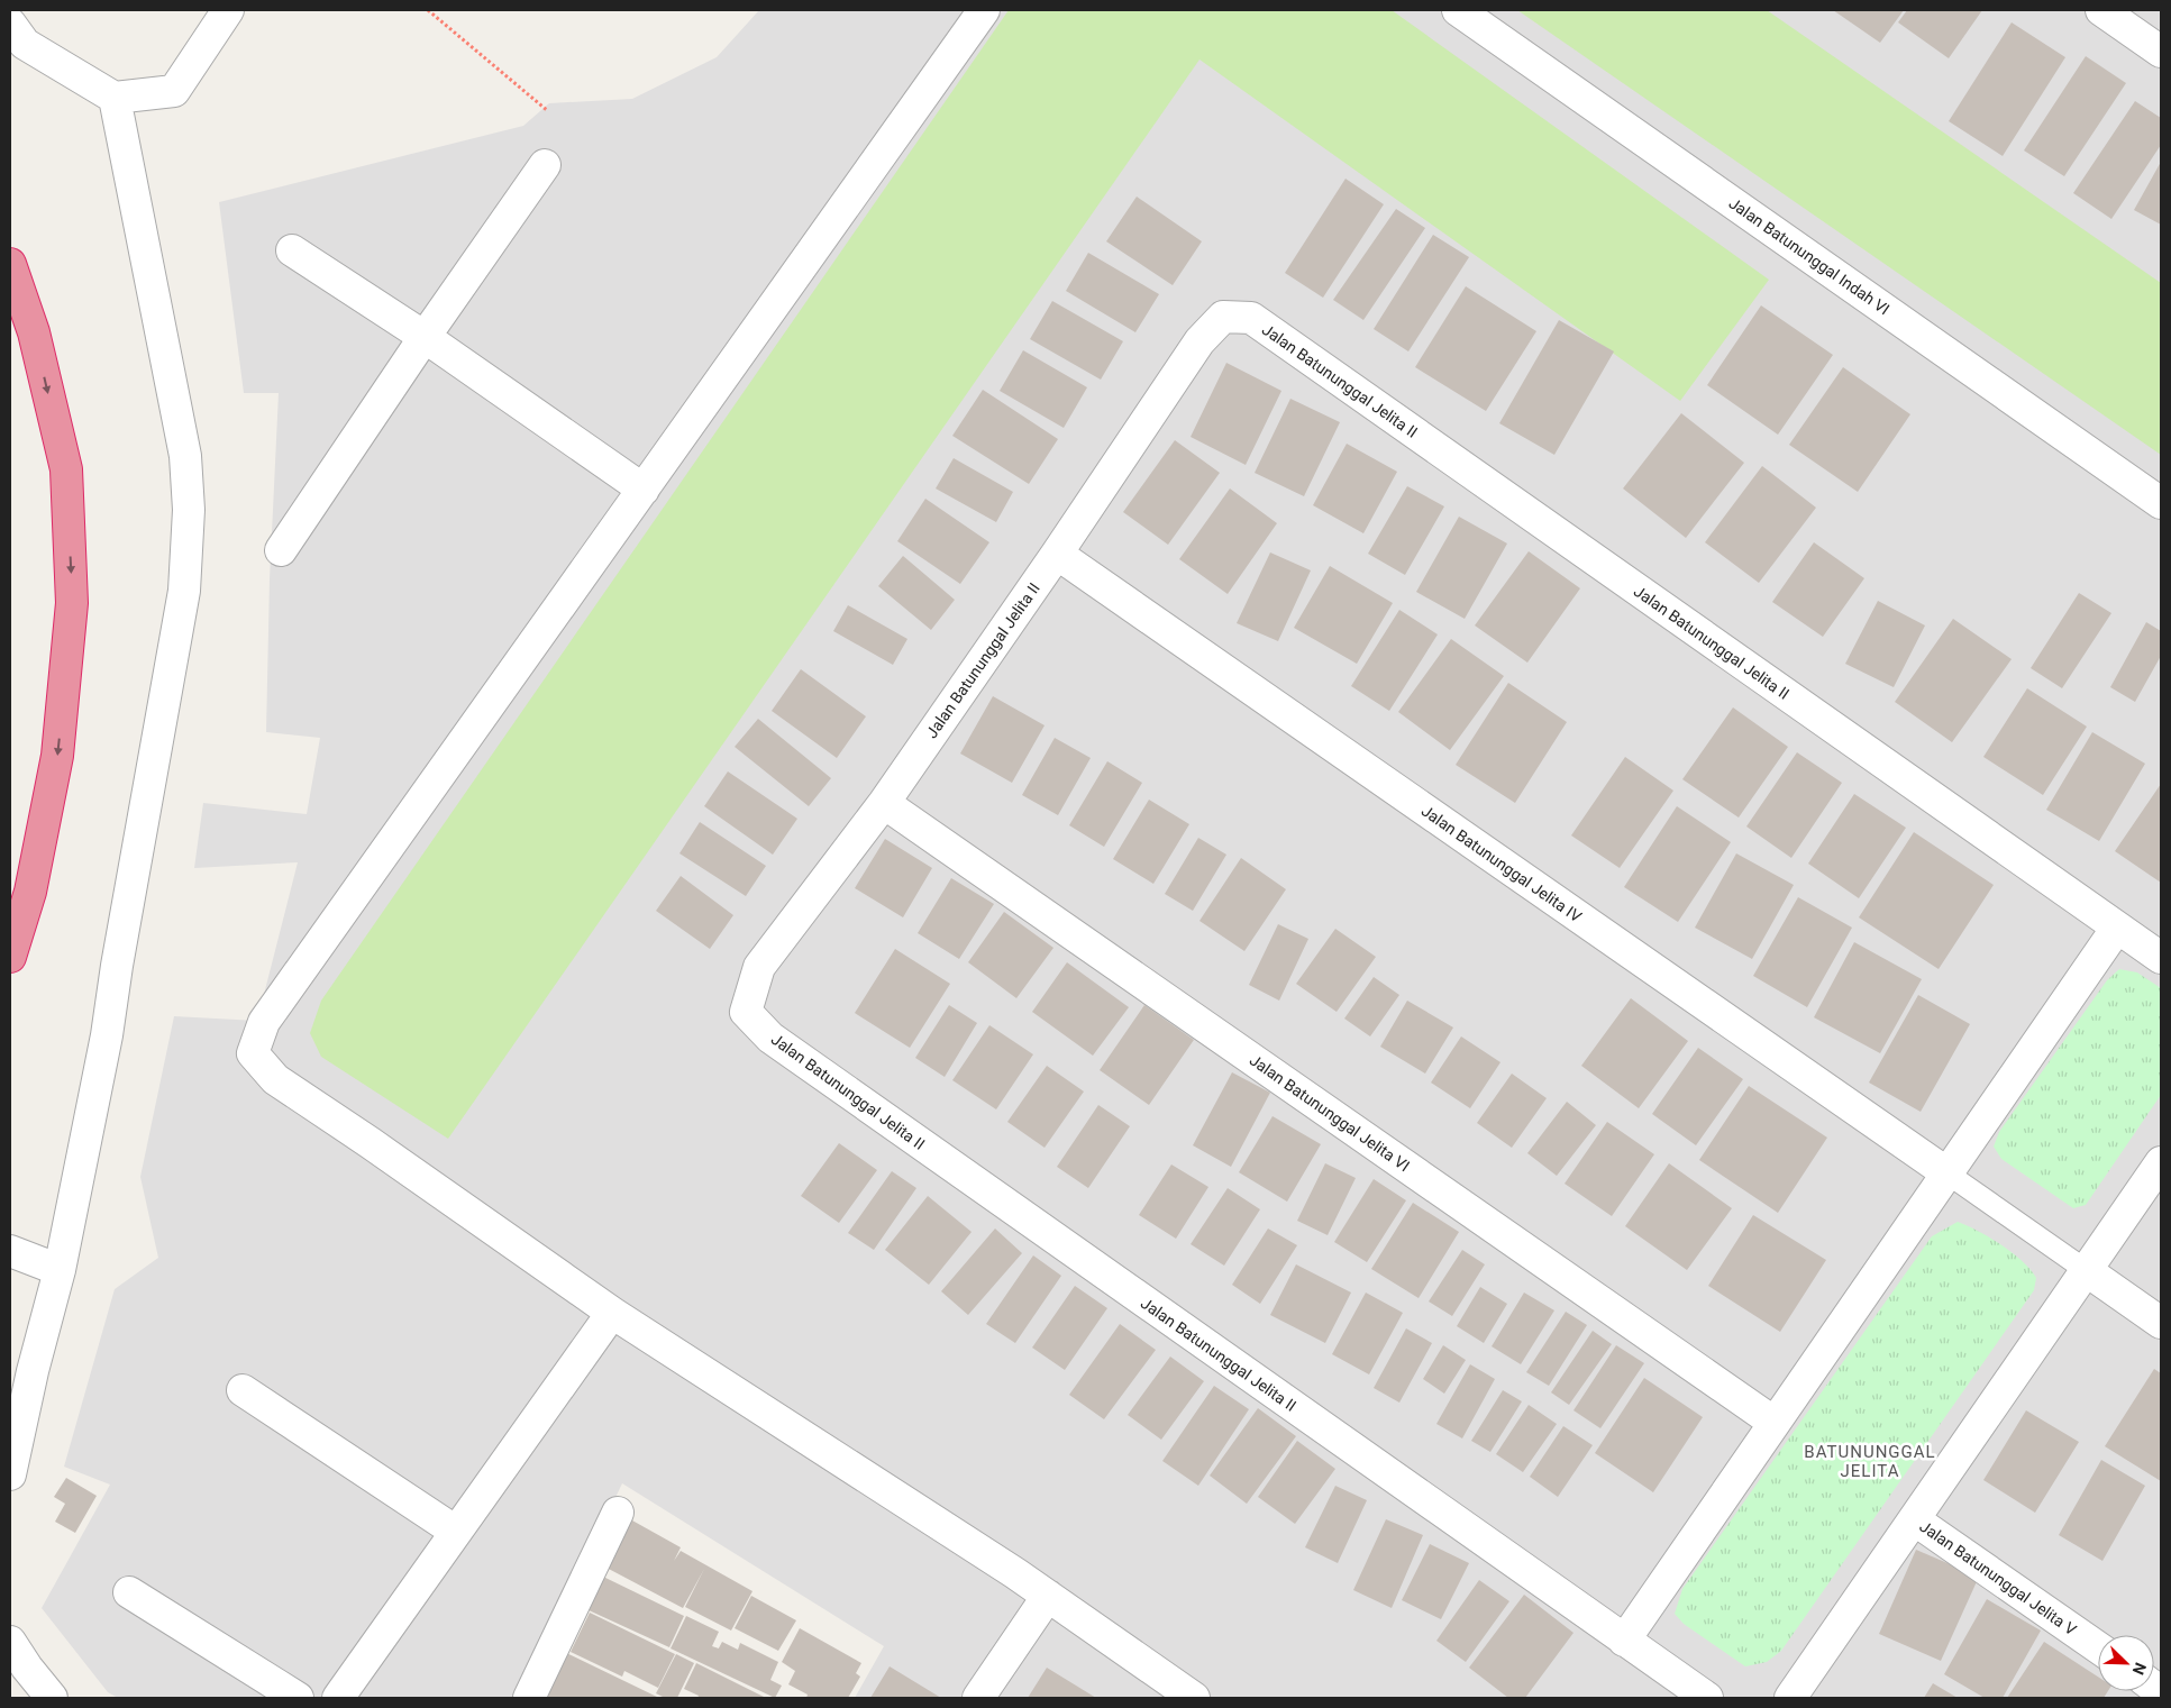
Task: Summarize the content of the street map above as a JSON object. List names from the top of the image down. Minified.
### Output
{"streets":{"street":["Jalan Batununggal Indah VI","Jalan Batununggal Jelita II","Jalan Batununggal Jelita IV","Jalan Batununggal Jelita VI","Jalan Batununggal Jelita V"]},"crossings":[["Jalan Batununggal Jelita II","Jalan Batununggal Jelita IV"],["Jalan Batununggal Jelita II","Jalan Batununggal Jelita VI"]],"districts":["BATUNUNGGAL JELITA"],"north":"bottom right"}
